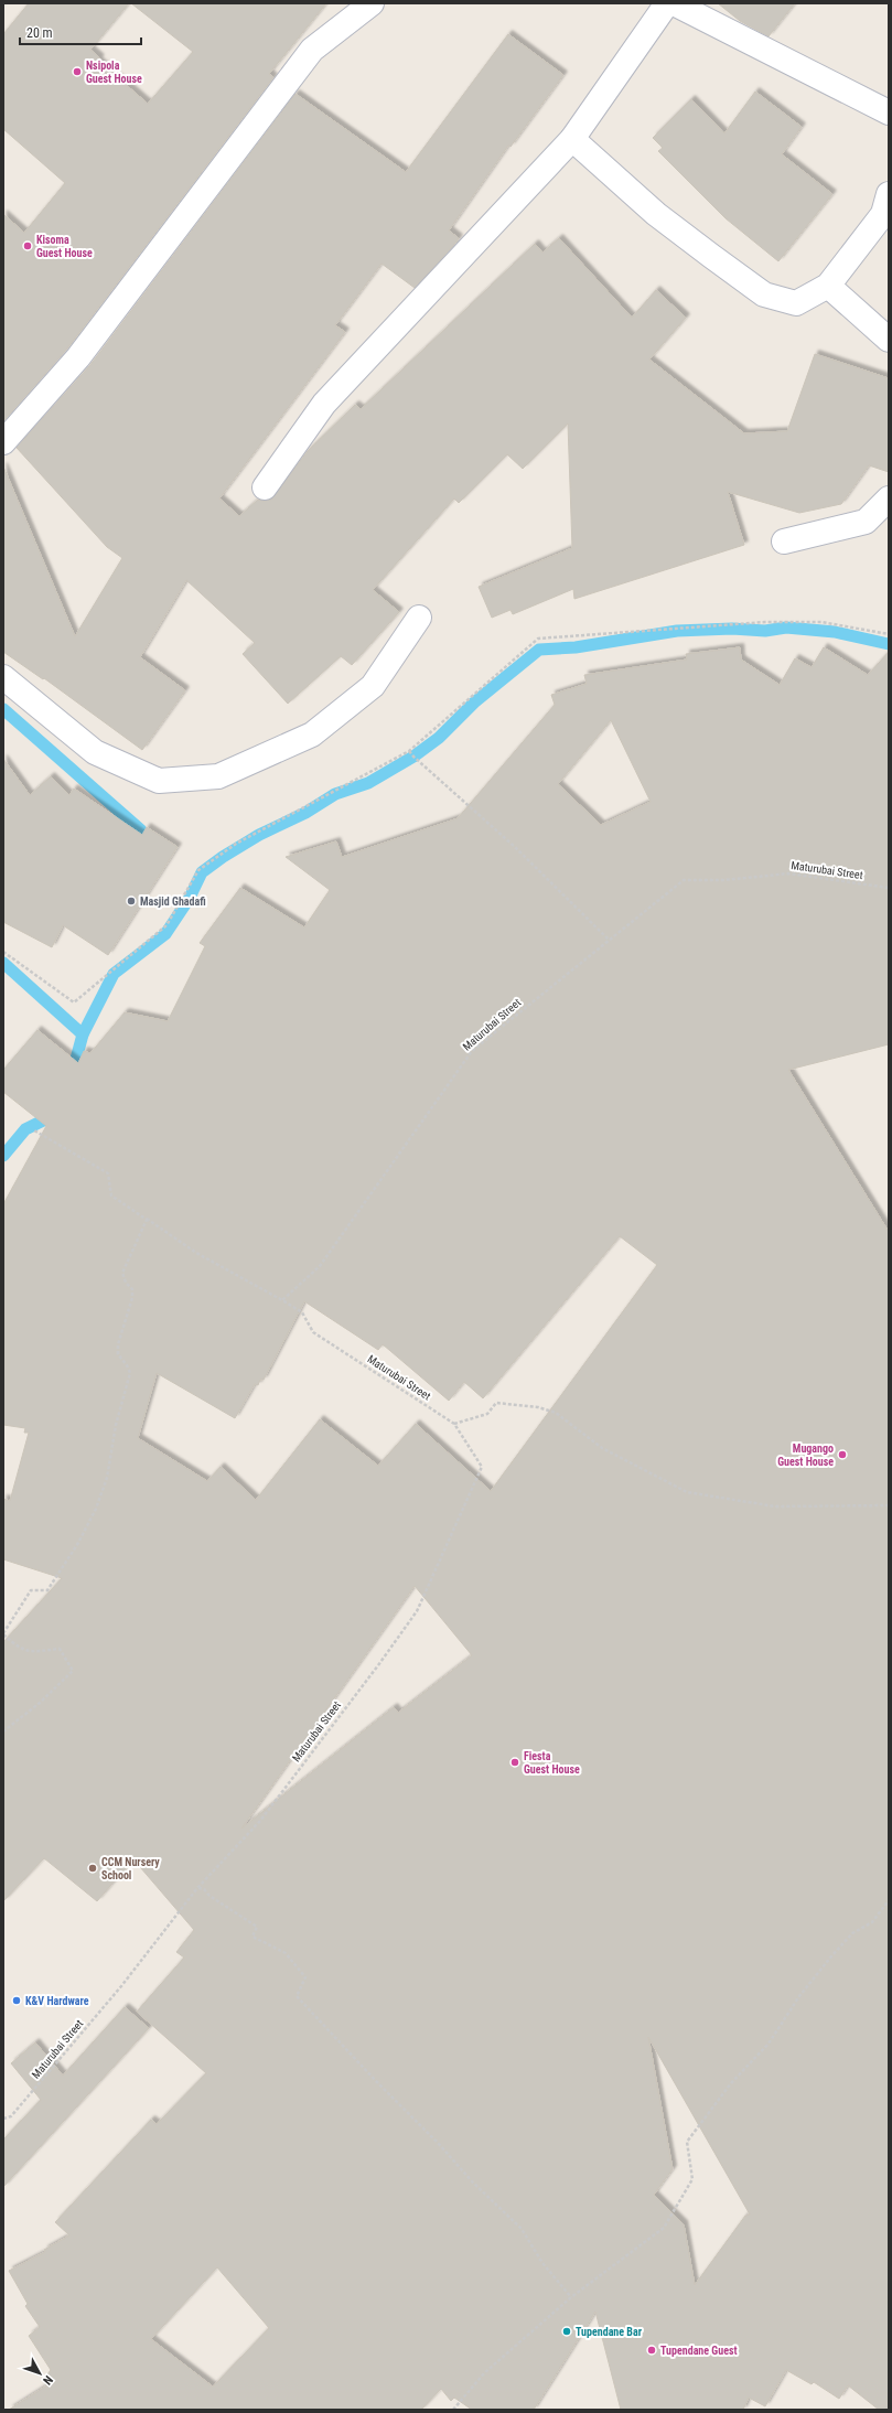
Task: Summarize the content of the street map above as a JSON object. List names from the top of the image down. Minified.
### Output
{"streets":{"path":["Maturubai Street"]},"places":["Nsipola Guest House","Kisoma Guest House","Masjid Ghadafi","Mugango Guest House","Fiesta Guest House","CCM Nursery School","K&V Hardware","Tupendane Bar","Tupendane Guest"],"scale_bar":"20 m","north":"bottom right"}
